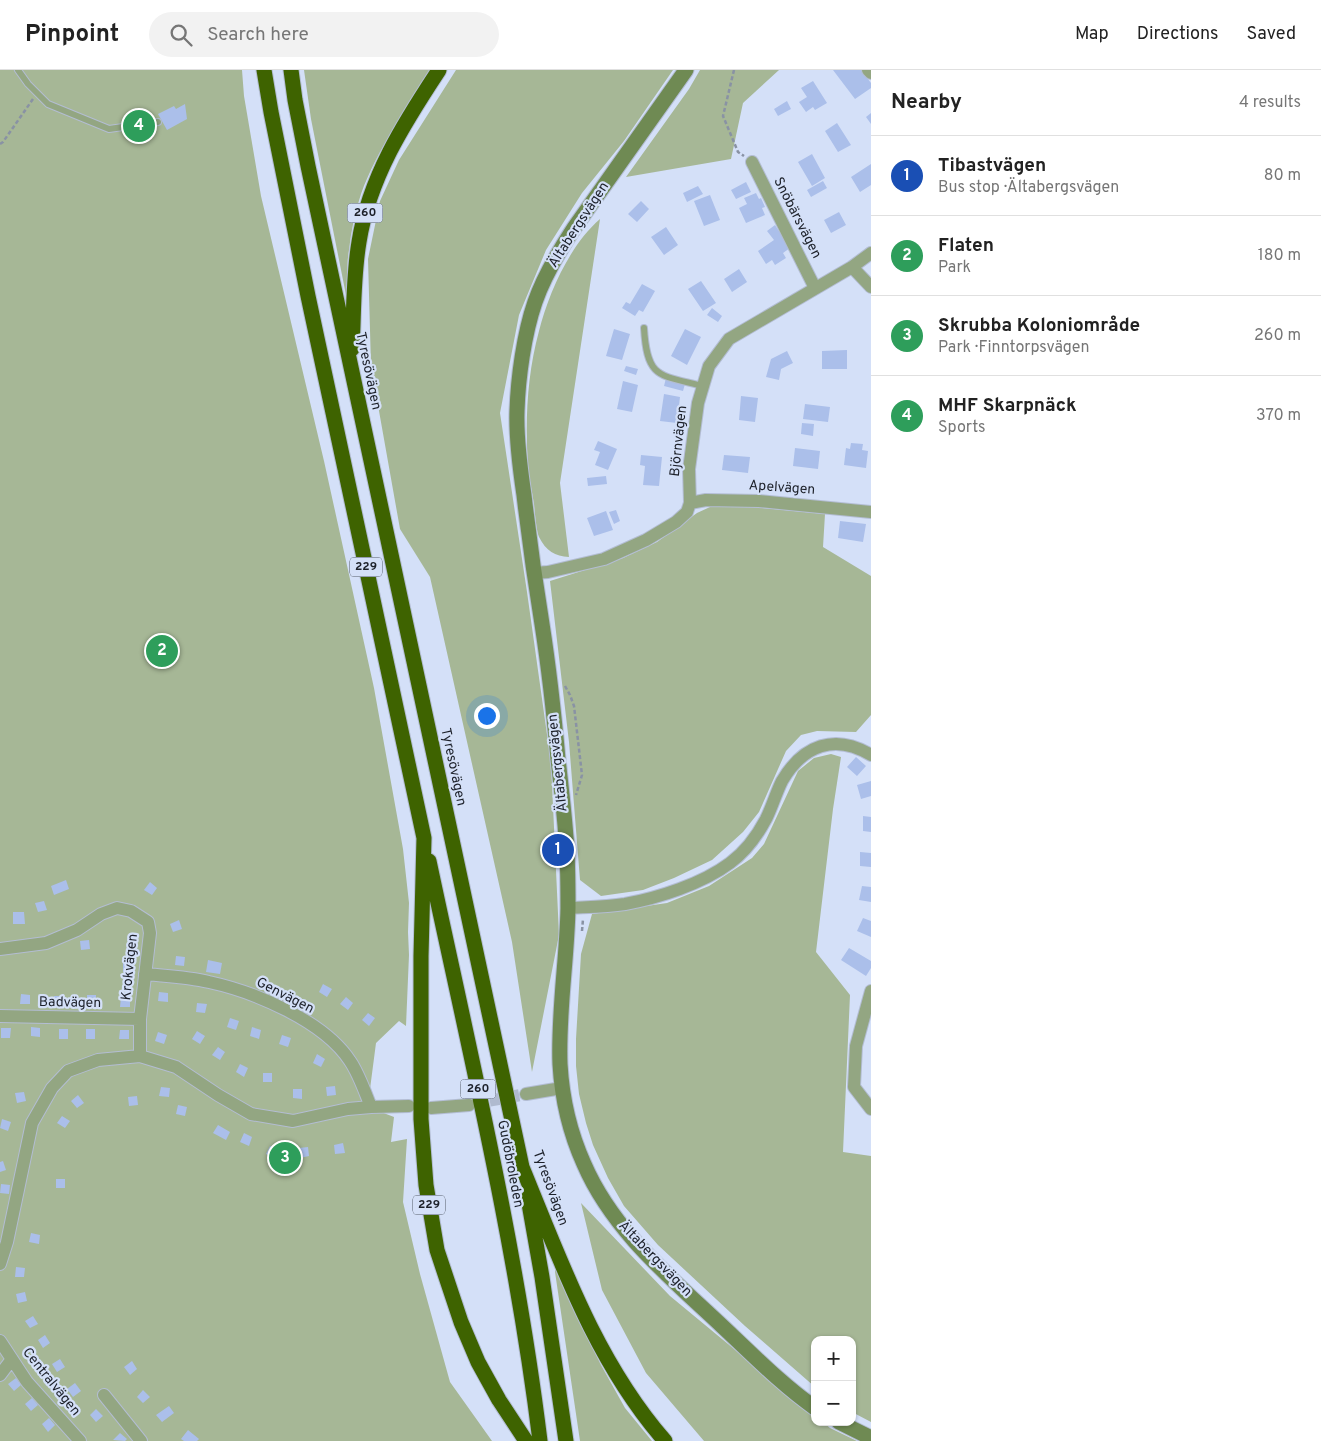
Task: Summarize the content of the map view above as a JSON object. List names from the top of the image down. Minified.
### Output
{"streets":{"highway":["260","Tyresövägen","229","Gudöbroleden"],"street":["Snöbärsvägen","Ältabergsvägen","Björnvägen","Apelvägen","Krokvägen","Genvägen","Badvägen","Centralvägen"]},"crossings":[["260","Tyresövägen"],["Snöbärsvägen","Björnvägen"],["Tyresövägen","Gudöbroleden"],["Björnvägen","Apelvägen"],["229","Gudöbroleden"],["Krokvägen","Genvägen"],["Krokvägen","Badvägen"]],"page":{"header":"Pinpoint","search":"Search here","nav":["Map","Directions","Saved"],"heading":["Nearby","4 results"],"pins":["4","2","1","3"],"list":[{"mark":"1","name":"Tibastvägen","note":"Bus stop · Ältabergsvägen","value":"80 m"},{"mark":"2","name":"Flaten","note":"Park","value":"180 m"},{"mark":"3","name":"Skrubba Koloniområde","note":"Park · Finntorpsvägen","value":"260 m"},{"mark":"4","name":"MHF Skarpnäck","note":"Sports","value":"370 m"}],"map_buttons":["+","−"]}}
